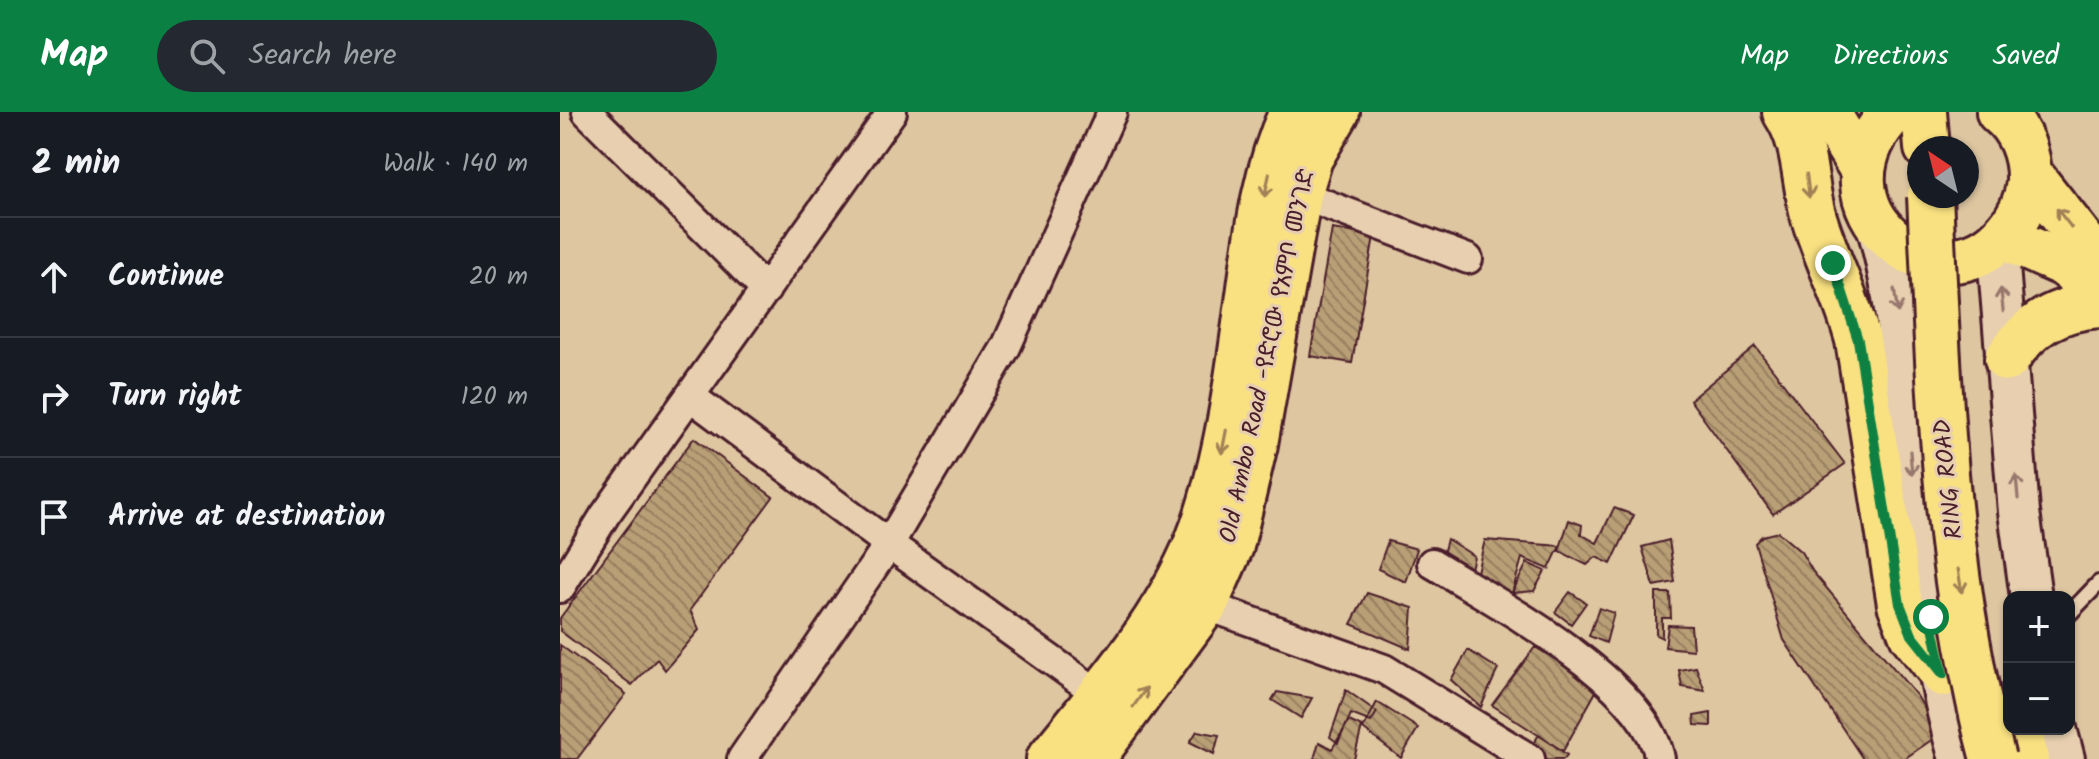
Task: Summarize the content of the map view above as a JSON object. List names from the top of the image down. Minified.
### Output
{"streets":{"main road":["Old Ambo Road -የድሮው የአምቦ መንገድ","RING ROAD"]},"north":"top left","page":{"header":"Map","search":"Search here","nav":["Map","Directions","Saved"],"heading":["2 min","Walk · 140 m"],"list":[["Continue","20 m"],["Turn right","120 m"],"Arrive at destination"],"map_buttons":["+","−"]}}
